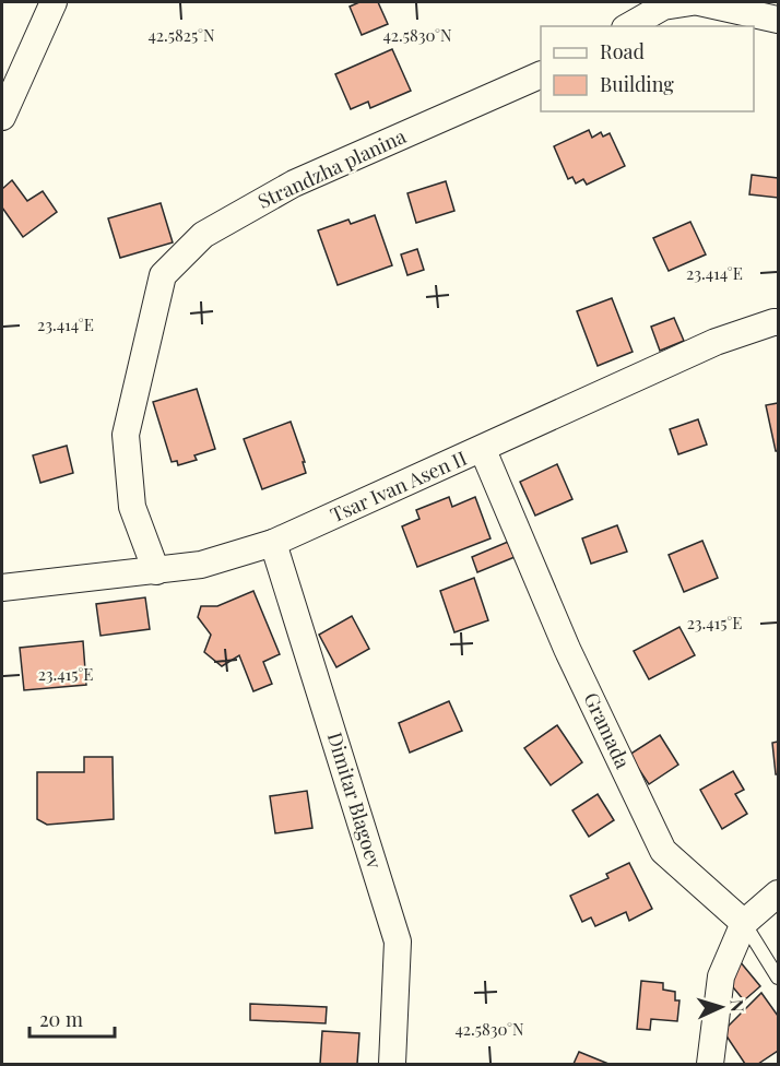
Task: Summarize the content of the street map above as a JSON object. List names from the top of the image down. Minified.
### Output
{"streets":{"street":["Strandzha planina","Tsar Ivan Asen II","Gramada","Dimitar Blagoev"]},"crossings":[["Strandzha planina","Tsar Ivan Asen II"],["Tsar Ivan Asen II","Gramada"],["Tsar Ivan Asen II","Dimitar Blagoev"]],"legend":["Road","Building"],"scale_bar":"20 m","north":"right","coordinates":["42.5825°N","42.5830°N","23.414°E","23.415°E"]}
